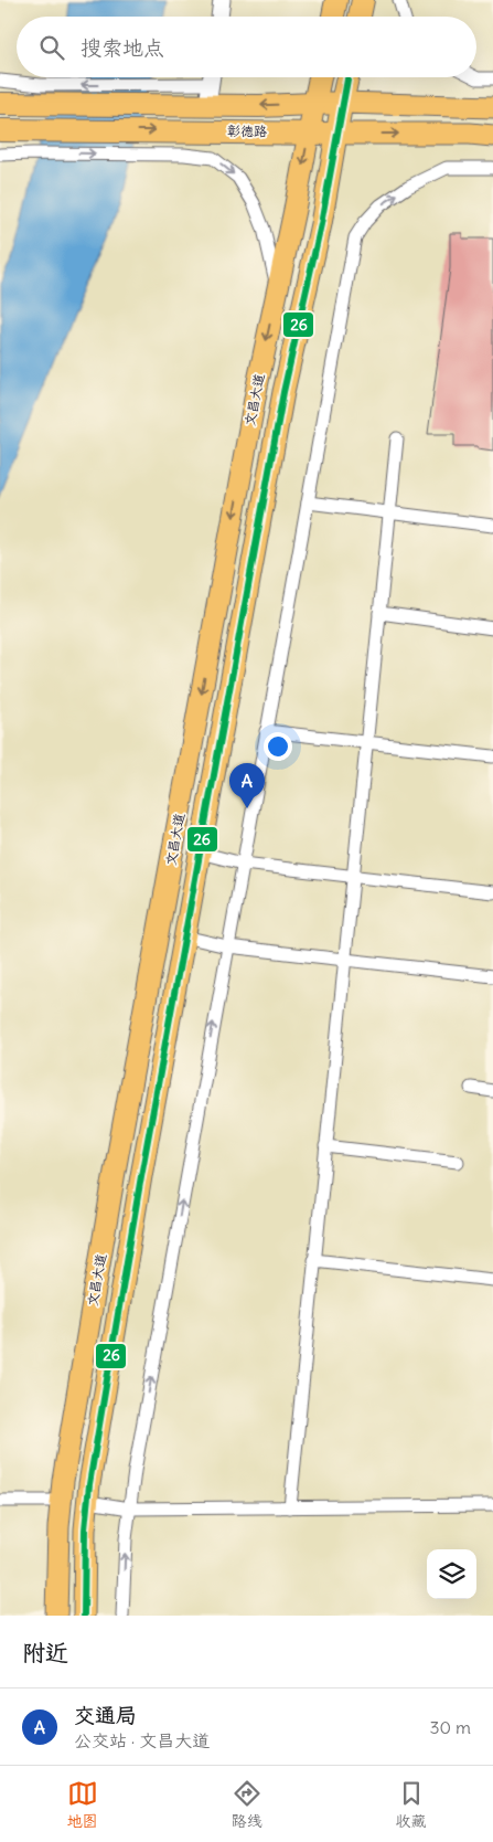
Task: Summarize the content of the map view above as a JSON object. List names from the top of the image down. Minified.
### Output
{"streets":{"highway":["彰德路","文昌大道"]},"crossings":[["彰德路","文昌大道"]],"one_way":["文昌大道"],"lines":["transit line 26"],"page":{"search":"搜索地点","pins":"A","heading":"附近","list":[{"mark":"A","name":"交通局","note":"公交站 · 文昌大道","value":"30 m"}],"nav":["地图","路线","收藏"]}}
